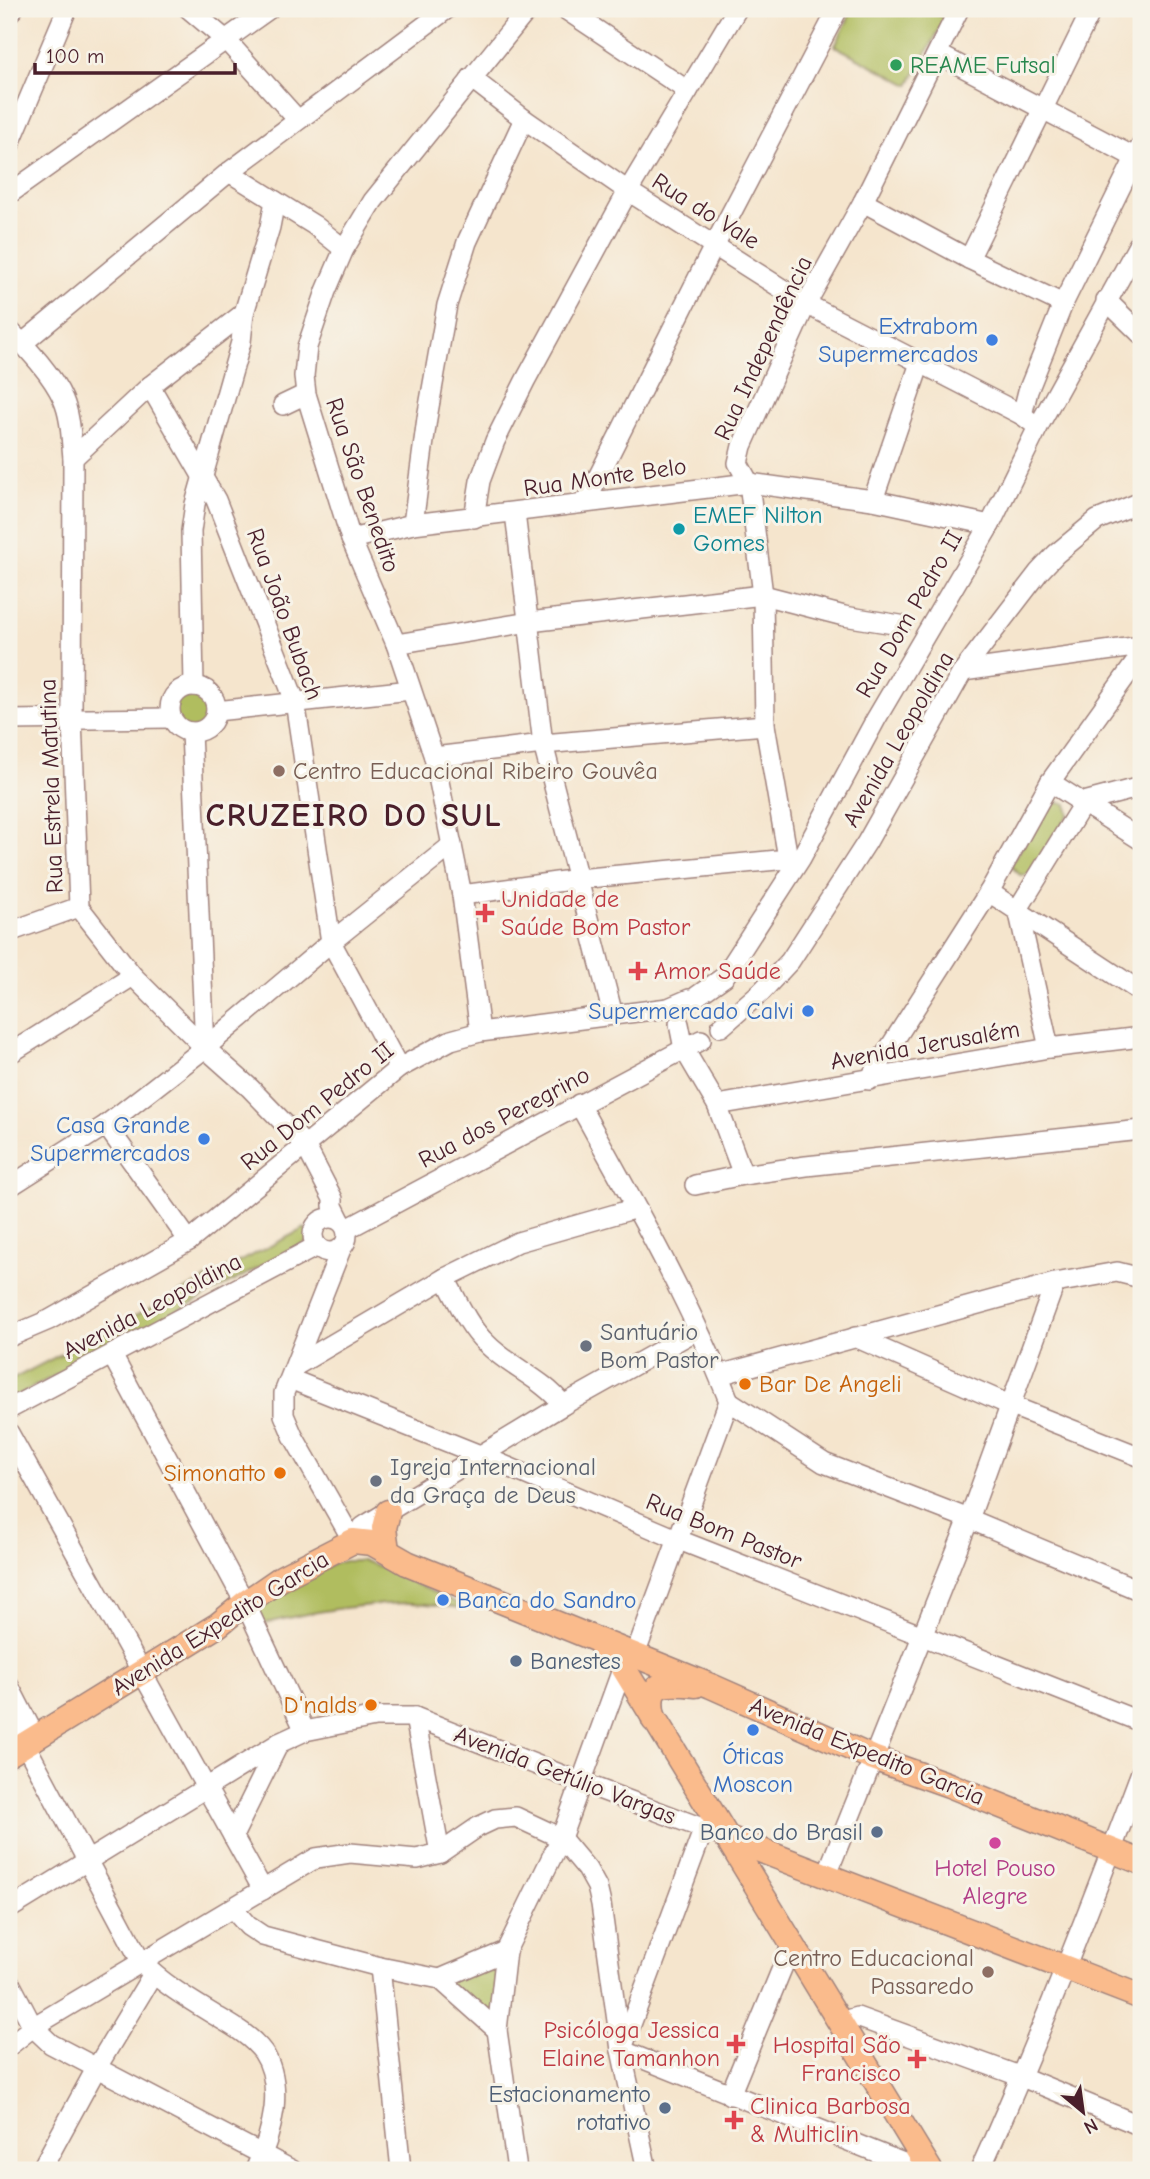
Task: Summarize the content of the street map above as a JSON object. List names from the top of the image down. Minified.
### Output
{"streets":{"main road":["Avenida Expedito Garcia","Avenida Getúlio Vargas"],"street":["Rua do Vale","Rua Independência","Rua Monte Belo","Rua São Benedito","Rua João Bubach","Rua Dom Pedro II","Avenida Leopoldina","Rua Estrela Matutina","Avenida Jerusalém","Rua dos Peregrino","Rua Bom Pastor"]},"crossings":[["Rua do Vale","Rua Independência"],["Rua do Vale","Rua São Benedito"],["Rua do Vale","Rua Dom Pedro II"],["Rua Independência","Rua Monte Belo"],["Rua Independência","Rua Dom Pedro II"],["Rua Monte Belo","Rua São Benedito"],["Rua Monte Belo","Rua Dom Pedro II"],["Rua São Benedito","Rua Dom Pedro II"],["Rua João Bubach","Rua Dom Pedro II"],["Rua Dom Pedro II","Avenida Leopoldina"],["Rua Dom Pedro II","Rua Estrela Matutina"],["Rua Dom Pedro II","Rua dos Peregrino"],["Avenida Leopoldina","Rua Estrela Matutina"],["Avenida Leopoldina","Rua dos Peregrino"],["Rua Estrela Matutina","Rua dos Peregrino"]],"districts":["CRUZEIRO DO SUL"],"places":{"other":["REAME Futsal","Extrabom Supermercados","EMEF Nilton Gomes","Centro Educacional Ribeiro Gouvêa","Supermercado Calvi","Casa Grande Supermercados","Santuário Bom Pastor","Bar De Angeli","Simonatto","Igreja Internacional da Graça de Deus","Banca do Sandro","Banestes","D'nalds","Óticas Moscon","Banco do Brasil","Hotel Pouso Alegre","Centro Educacional Passaredo","Estacionamento rotativo"],"health":["Unidade de Saúde Bom Pastor","Amor Saúde","Psicóloga Jessica Elaine Tamanhon","Hospital São Francisco","Clinica Barbosa & Multiclin"]},"scale_bar":"100 m","north":"bottom right"}
